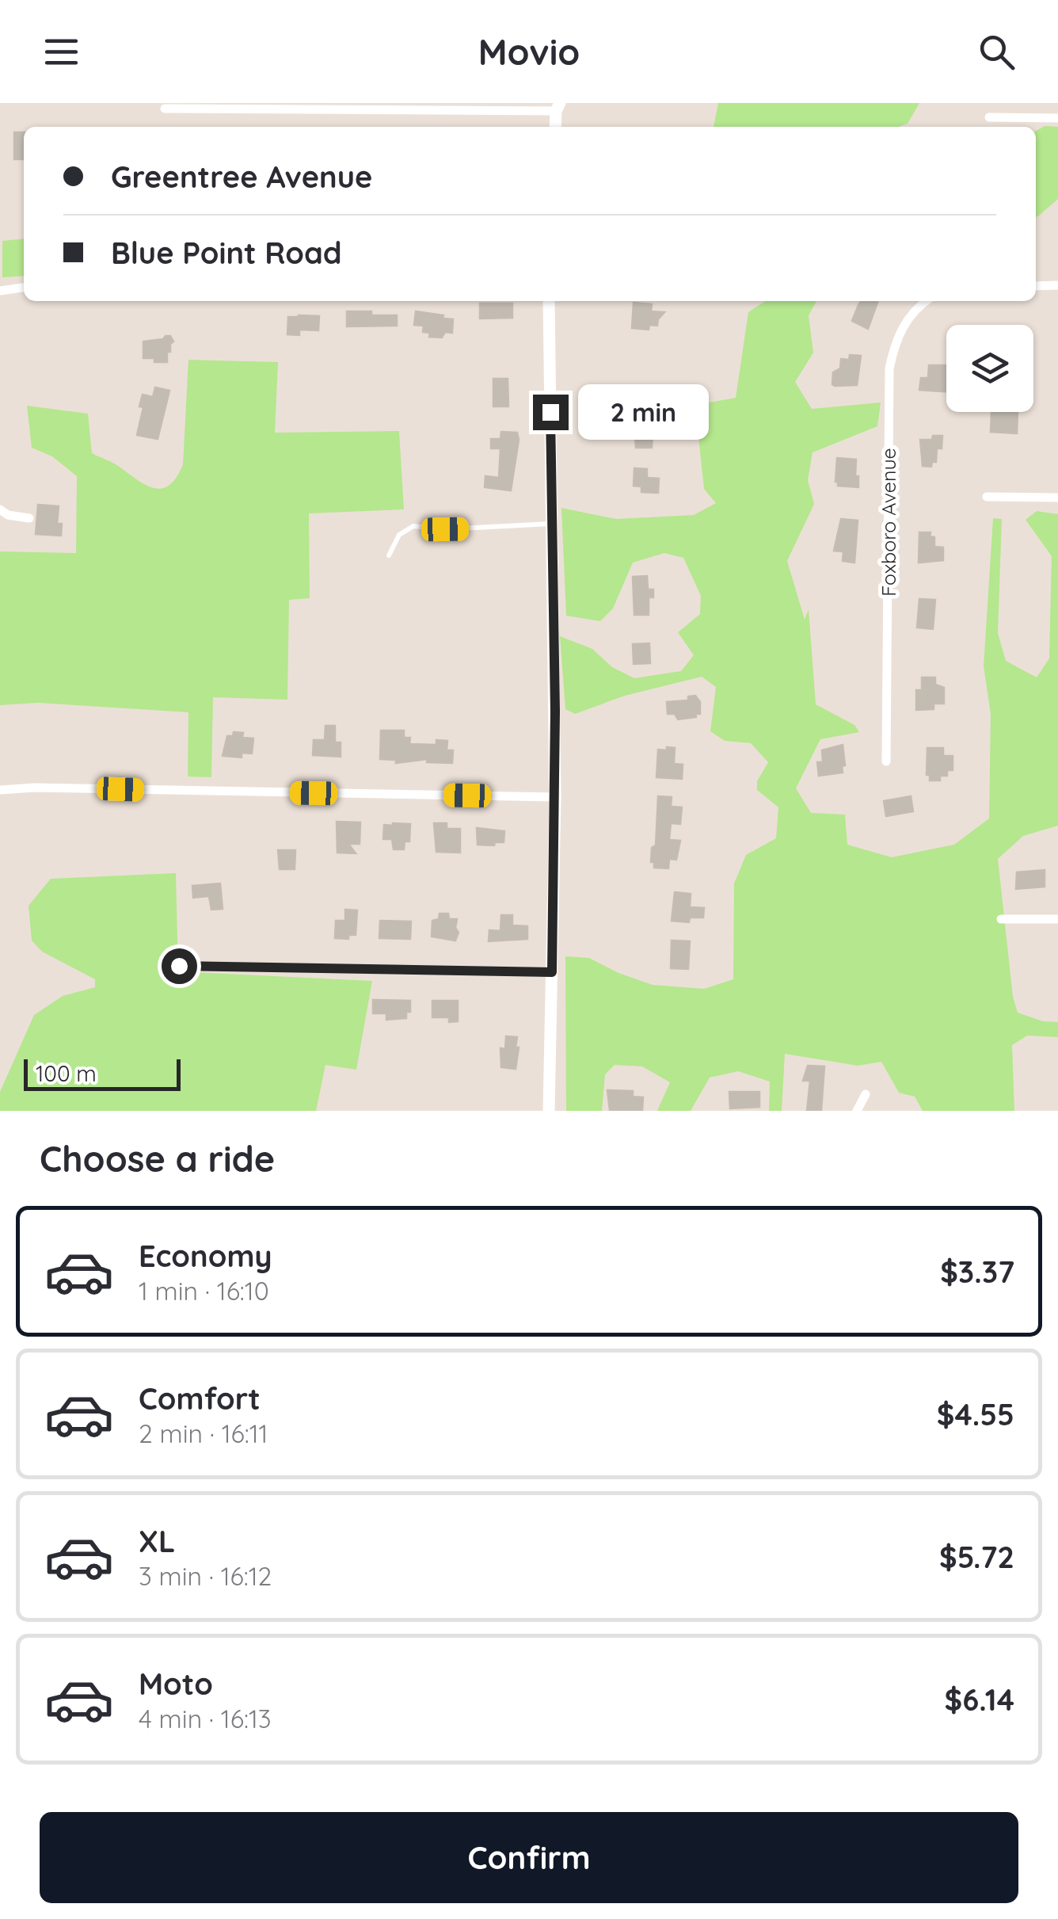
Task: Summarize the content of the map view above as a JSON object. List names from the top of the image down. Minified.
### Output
{"streets":{"street":["Foxboro Avenue"]},"scale_bar":"100 m","page":{"header":"Movio","banner":["Greentree Avenue","Blue Point Road"],"bubble":"2 min","scale":"100 m","heading":"Choose a ride","list":[{"name":"Economy","note":"1 min · 16:10","value":"$3.37"},{"name":"Comfort","note":"2 min · 16:11","value":"$4.55"},{"name":"XL","note":"3 min · 16:12","value":"$5.72"},{"name":"Moto","note":"4 min · 16:13","value":"$6.14"}],"buttons":"Confirm"}}
